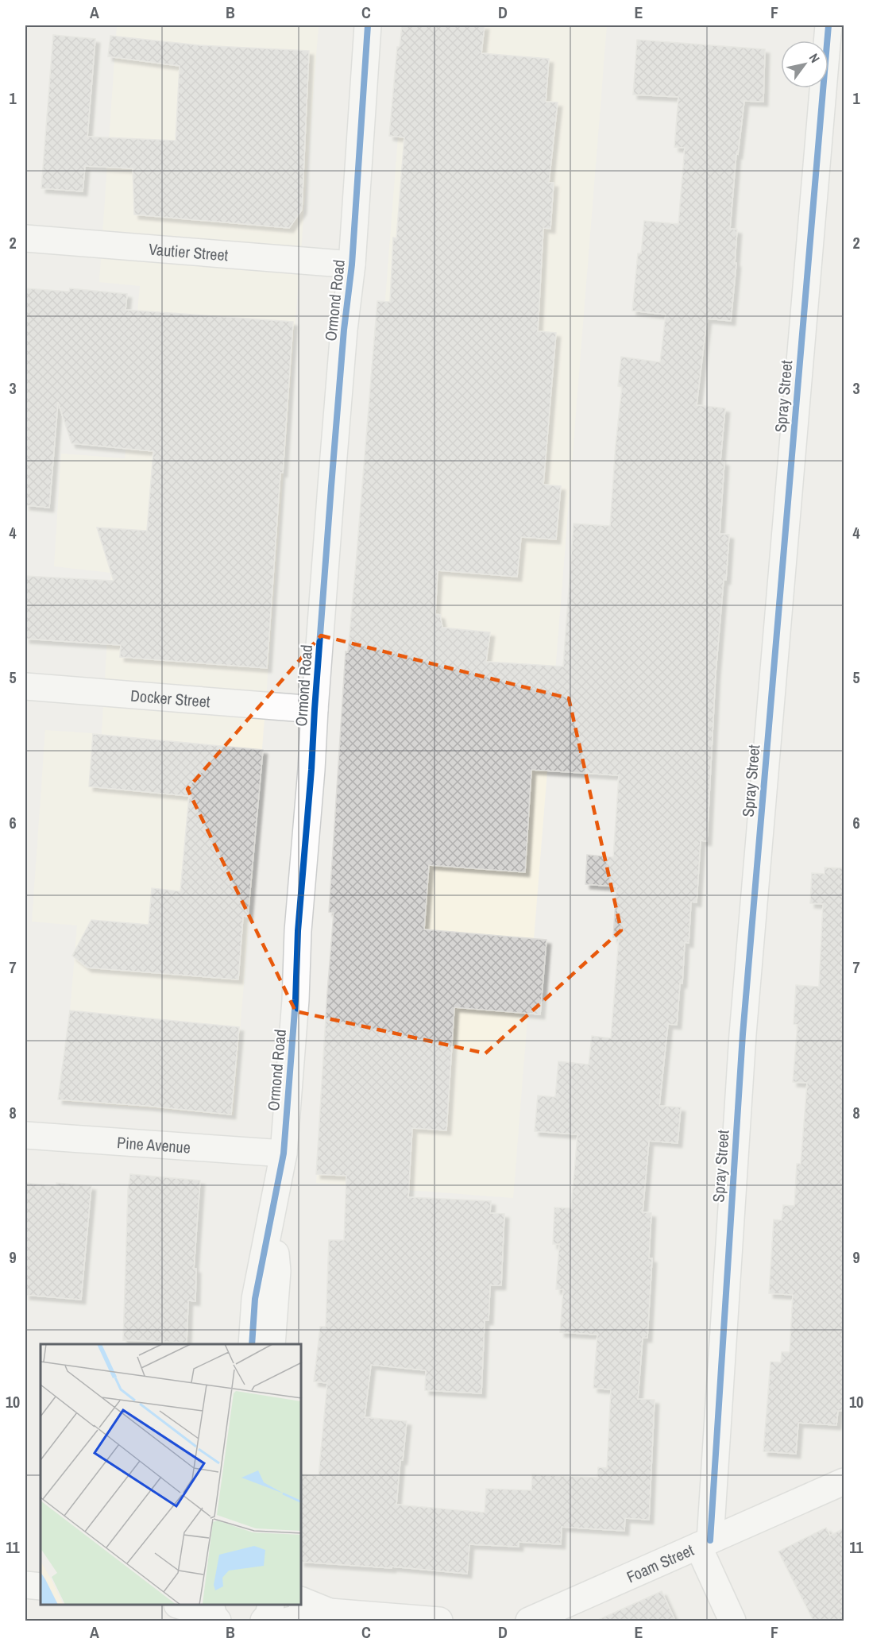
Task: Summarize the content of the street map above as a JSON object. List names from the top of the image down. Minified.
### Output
{"streets":{"street":["Vautier Street","Ormond Road","Spray Street","Docker Street","Pine Avenue","Foam Street"]},"crossings":[["Vautier Street","Ormond Road"],["Ormond Road","Docker Street"],["Ormond Road","Pine Avenue"],["Spray Street","Foam Street"]],"north":"top right","grid":{"columns":["A","B","C","D","E","F"],"rows":["1","2","3","4","5","6","7","8","9","10","11"]}}
